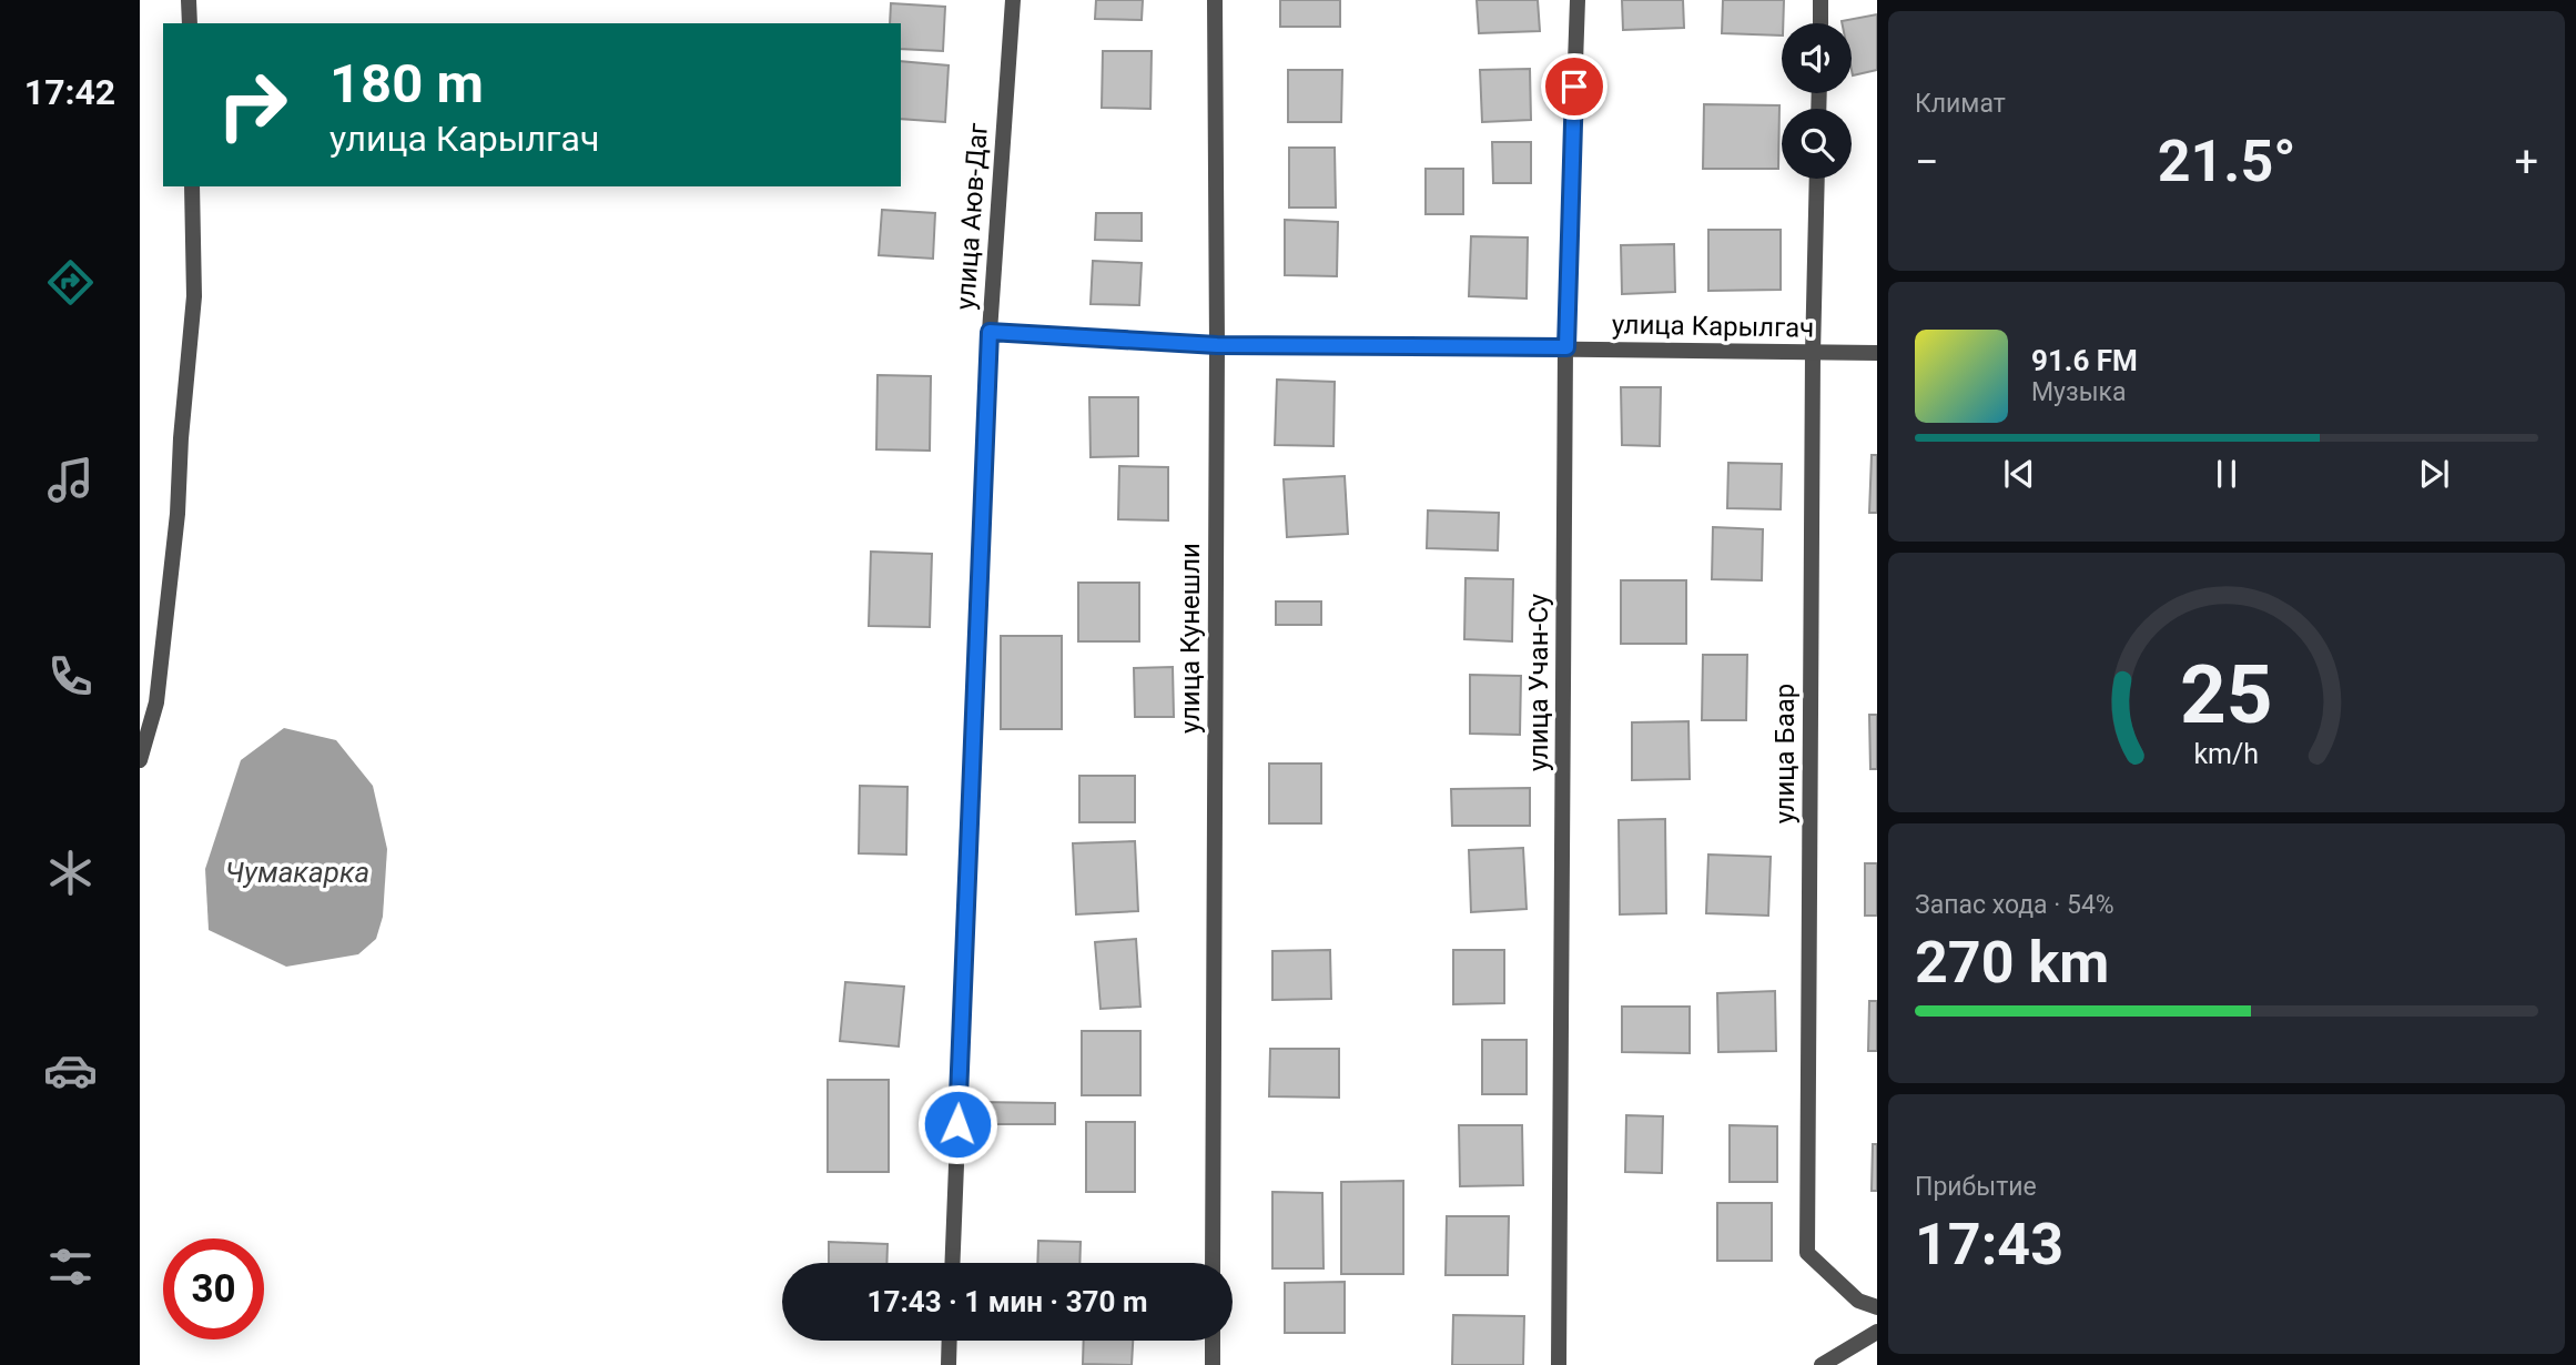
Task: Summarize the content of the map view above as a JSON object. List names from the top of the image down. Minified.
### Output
{"streets":{"street":["улица Аюв-Даг","улица Карылгач","улица Кунешли","улица Учан-Су","улица Баар"]},"crossings":[["улица Аюв-Даг","улица Карылгач"],["улица Карылгач","улица Кунешли"],["улица Карылгач","улица Учан-Су"],["улица Карылгач","улица Баар"]],"water":["Чумакарка"],"page":{"tabs":"17:42","tile":["Климат",["Запас хода · 54%","270 km"],["Прибытие","17:43"]],"turn":["180 m","улица Карылгач"],"heat":["−","21.5°","+"],"song":["91.6 FM","Музыка"],"limit":"30","trip":"17:43 · 1 мин · 370 m","gauge":["25","km/h"]}}
